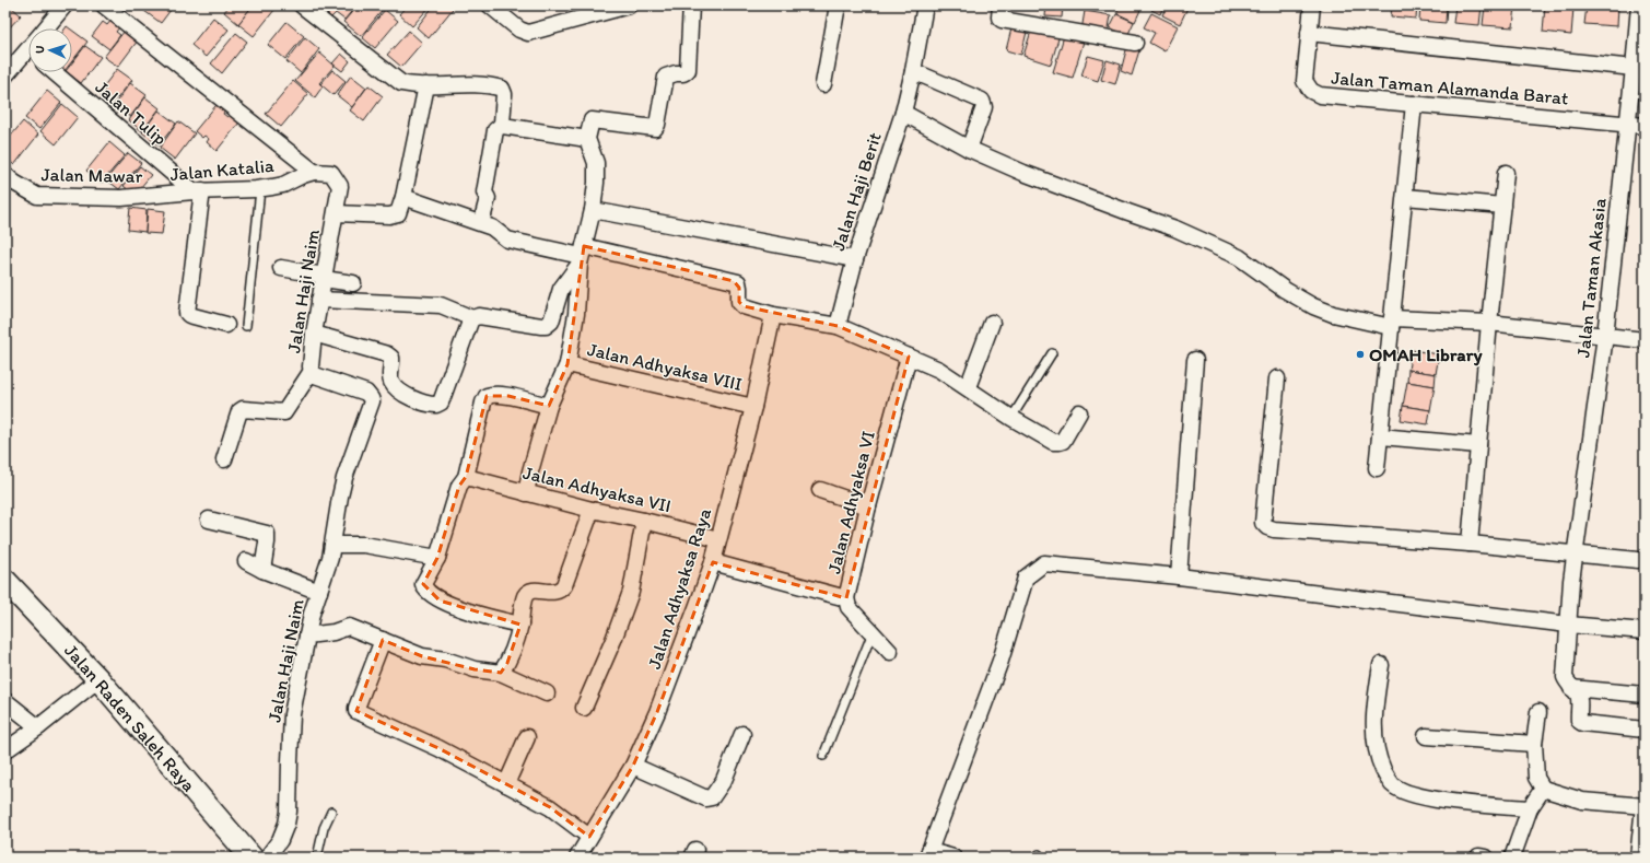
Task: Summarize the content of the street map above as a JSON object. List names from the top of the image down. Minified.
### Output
{"streets":{"main road":["Jalan Raden Saleh Raya"],"street":["Jalan Taman Alamanda Barat","Jalan Tulip","Jalan Katalia","Jalan Mawar","Jalan Haji Berit","Jalan Taman Akasia","Jalan Haji Naim","Jalan Adhyaksa VIII","Jalan Adhyaksa VII","Jalan Adhyaksa VI","Jalan Adhyaksa Raya"]},"crossings":[["Jalan Taman Alamanda Barat","Jalan Taman Akasia"],["Jalan Tulip","Jalan Katalia"],["Jalan Katalia","Jalan Mawar"],["Jalan Katalia","Jalan Haji Naim"],["Jalan Adhyaksa VIII","Jalan Adhyaksa Raya"],["Jalan Adhyaksa VII","Jalan Adhyaksa Raya"],["Jalan Adhyaksa VI","Jalan Adhyaksa Raya"]],"places":["OMAH Library"],"north":"left"}
